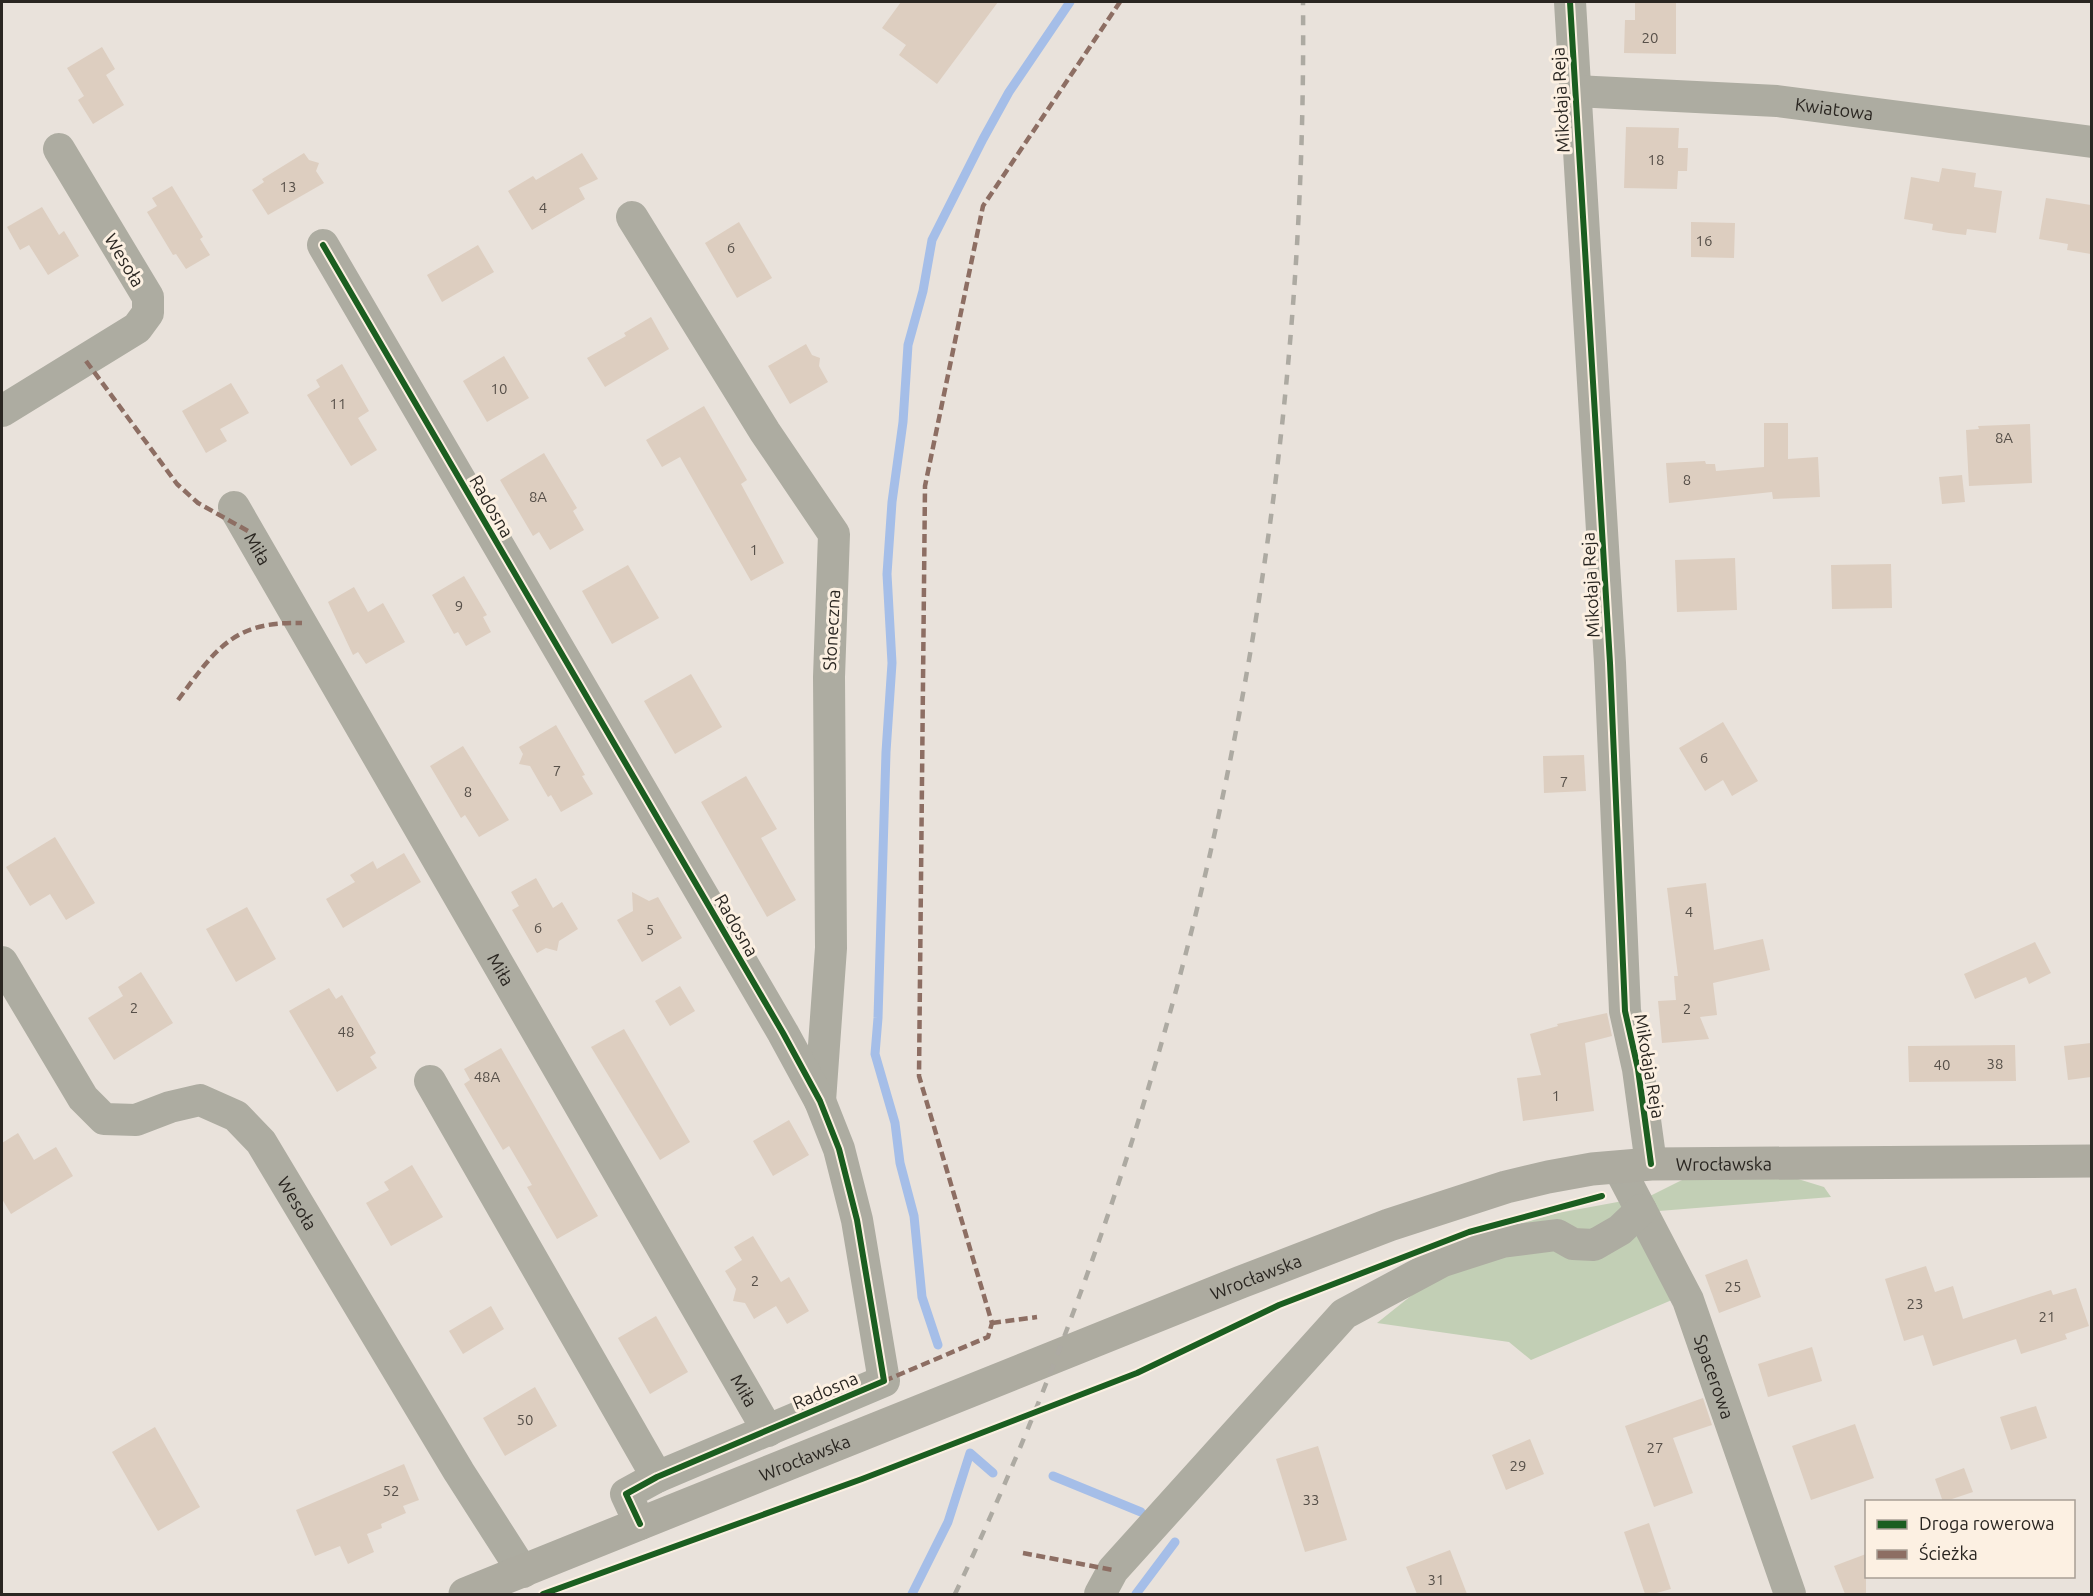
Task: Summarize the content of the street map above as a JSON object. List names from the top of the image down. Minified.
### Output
{"streets":{"main road":["Wrocławska"],"street":["Mikołaja Reja","Kwiatowa","Wesoła","Radosna","Miła","Słoneczna","Spacerowa"]},"crossings":[["Mikołaja Reja","Kwiatowa"],["Mikołaja Reja","Wrocławska"],["Wesoła","Wrocławska"],["Radosna","Miła"],["Radosna","Słoneczna"],["Radosna","Wrocławska"],["Wrocławska","Spacerowa"]],"house_numbers":["20","18","13","4","16","6","10","11","8A","8","8A","1","9","6","7","7","8","4","6","5","2","2","48","38","40","48A","1","2","25","23","21","50","27","29","52","33","31"],"legend":["Droga rowerowa","Ścieżka"]}
